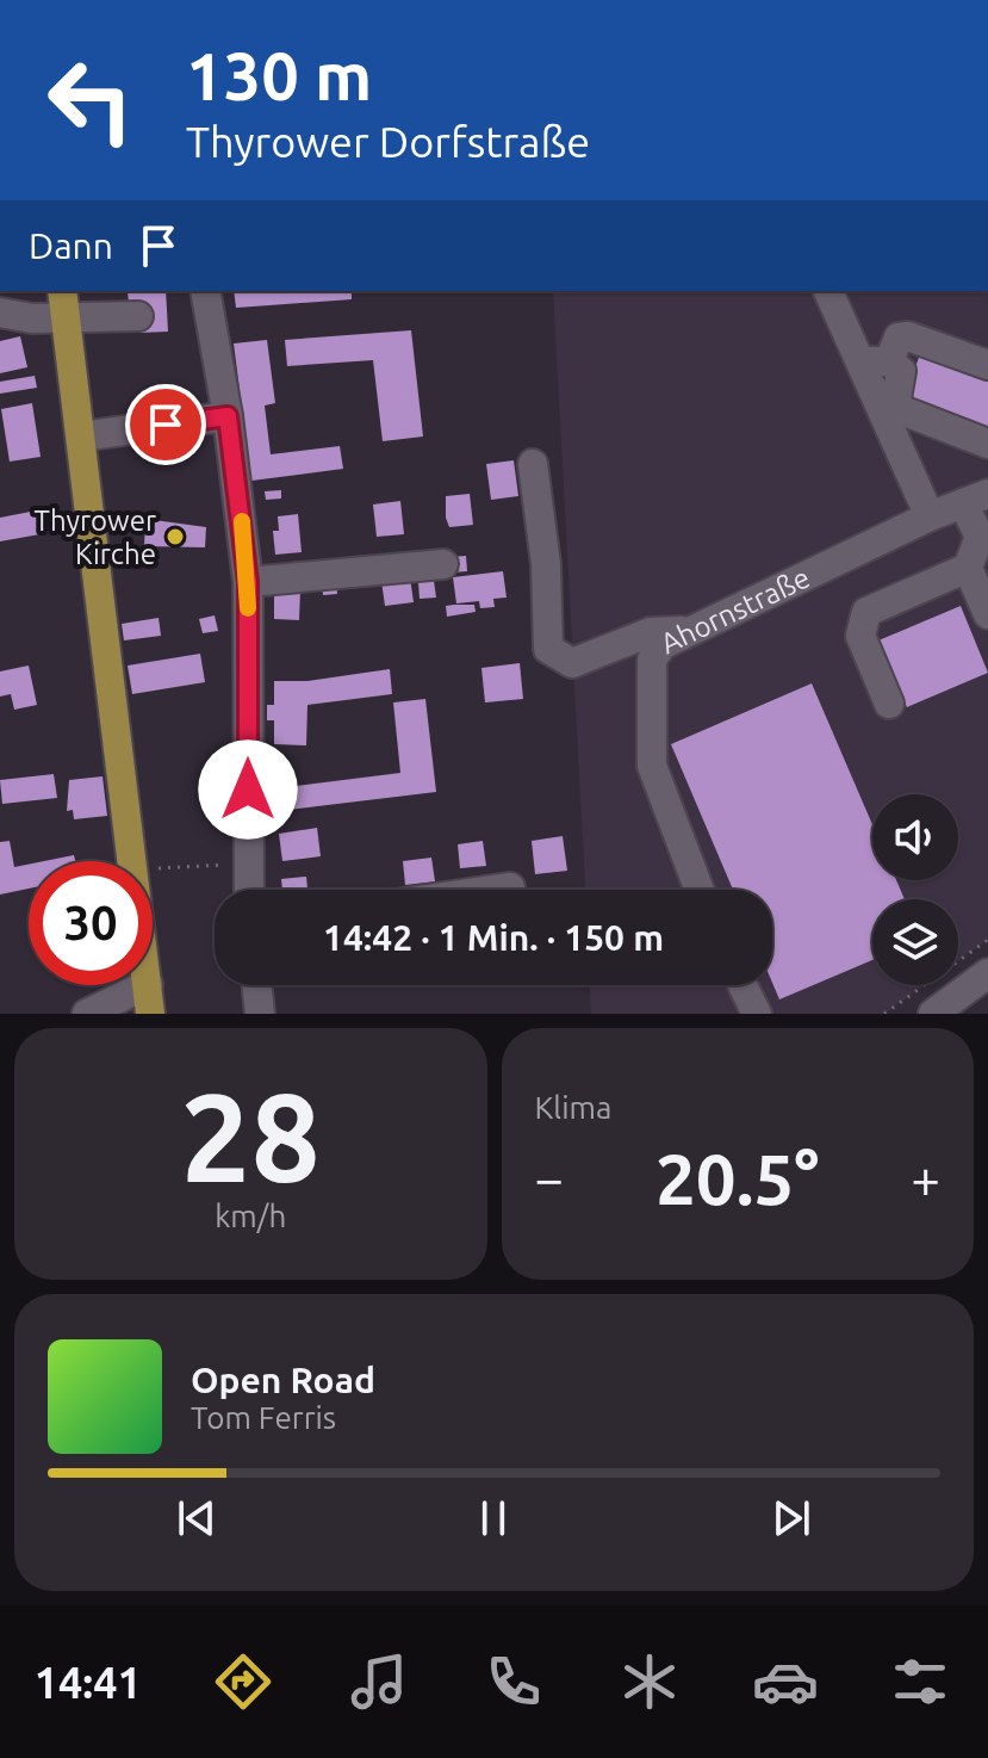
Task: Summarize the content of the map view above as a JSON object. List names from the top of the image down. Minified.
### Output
{"streets":{"street":["Ahornstraße"]},"places":["Thyrower Kirche"],"page":{"turn":["130 m","Thyrower Dorfstraße"],"then":"Dann","limit":"30","trip":"14:42 · 1 Min. · 150 m","tile":[["28","km/h"],"Klima"],"heat":["−","20.5°","+"],"song":["Open Road","Tom Ferris"],"tabs":"14:41"}}
